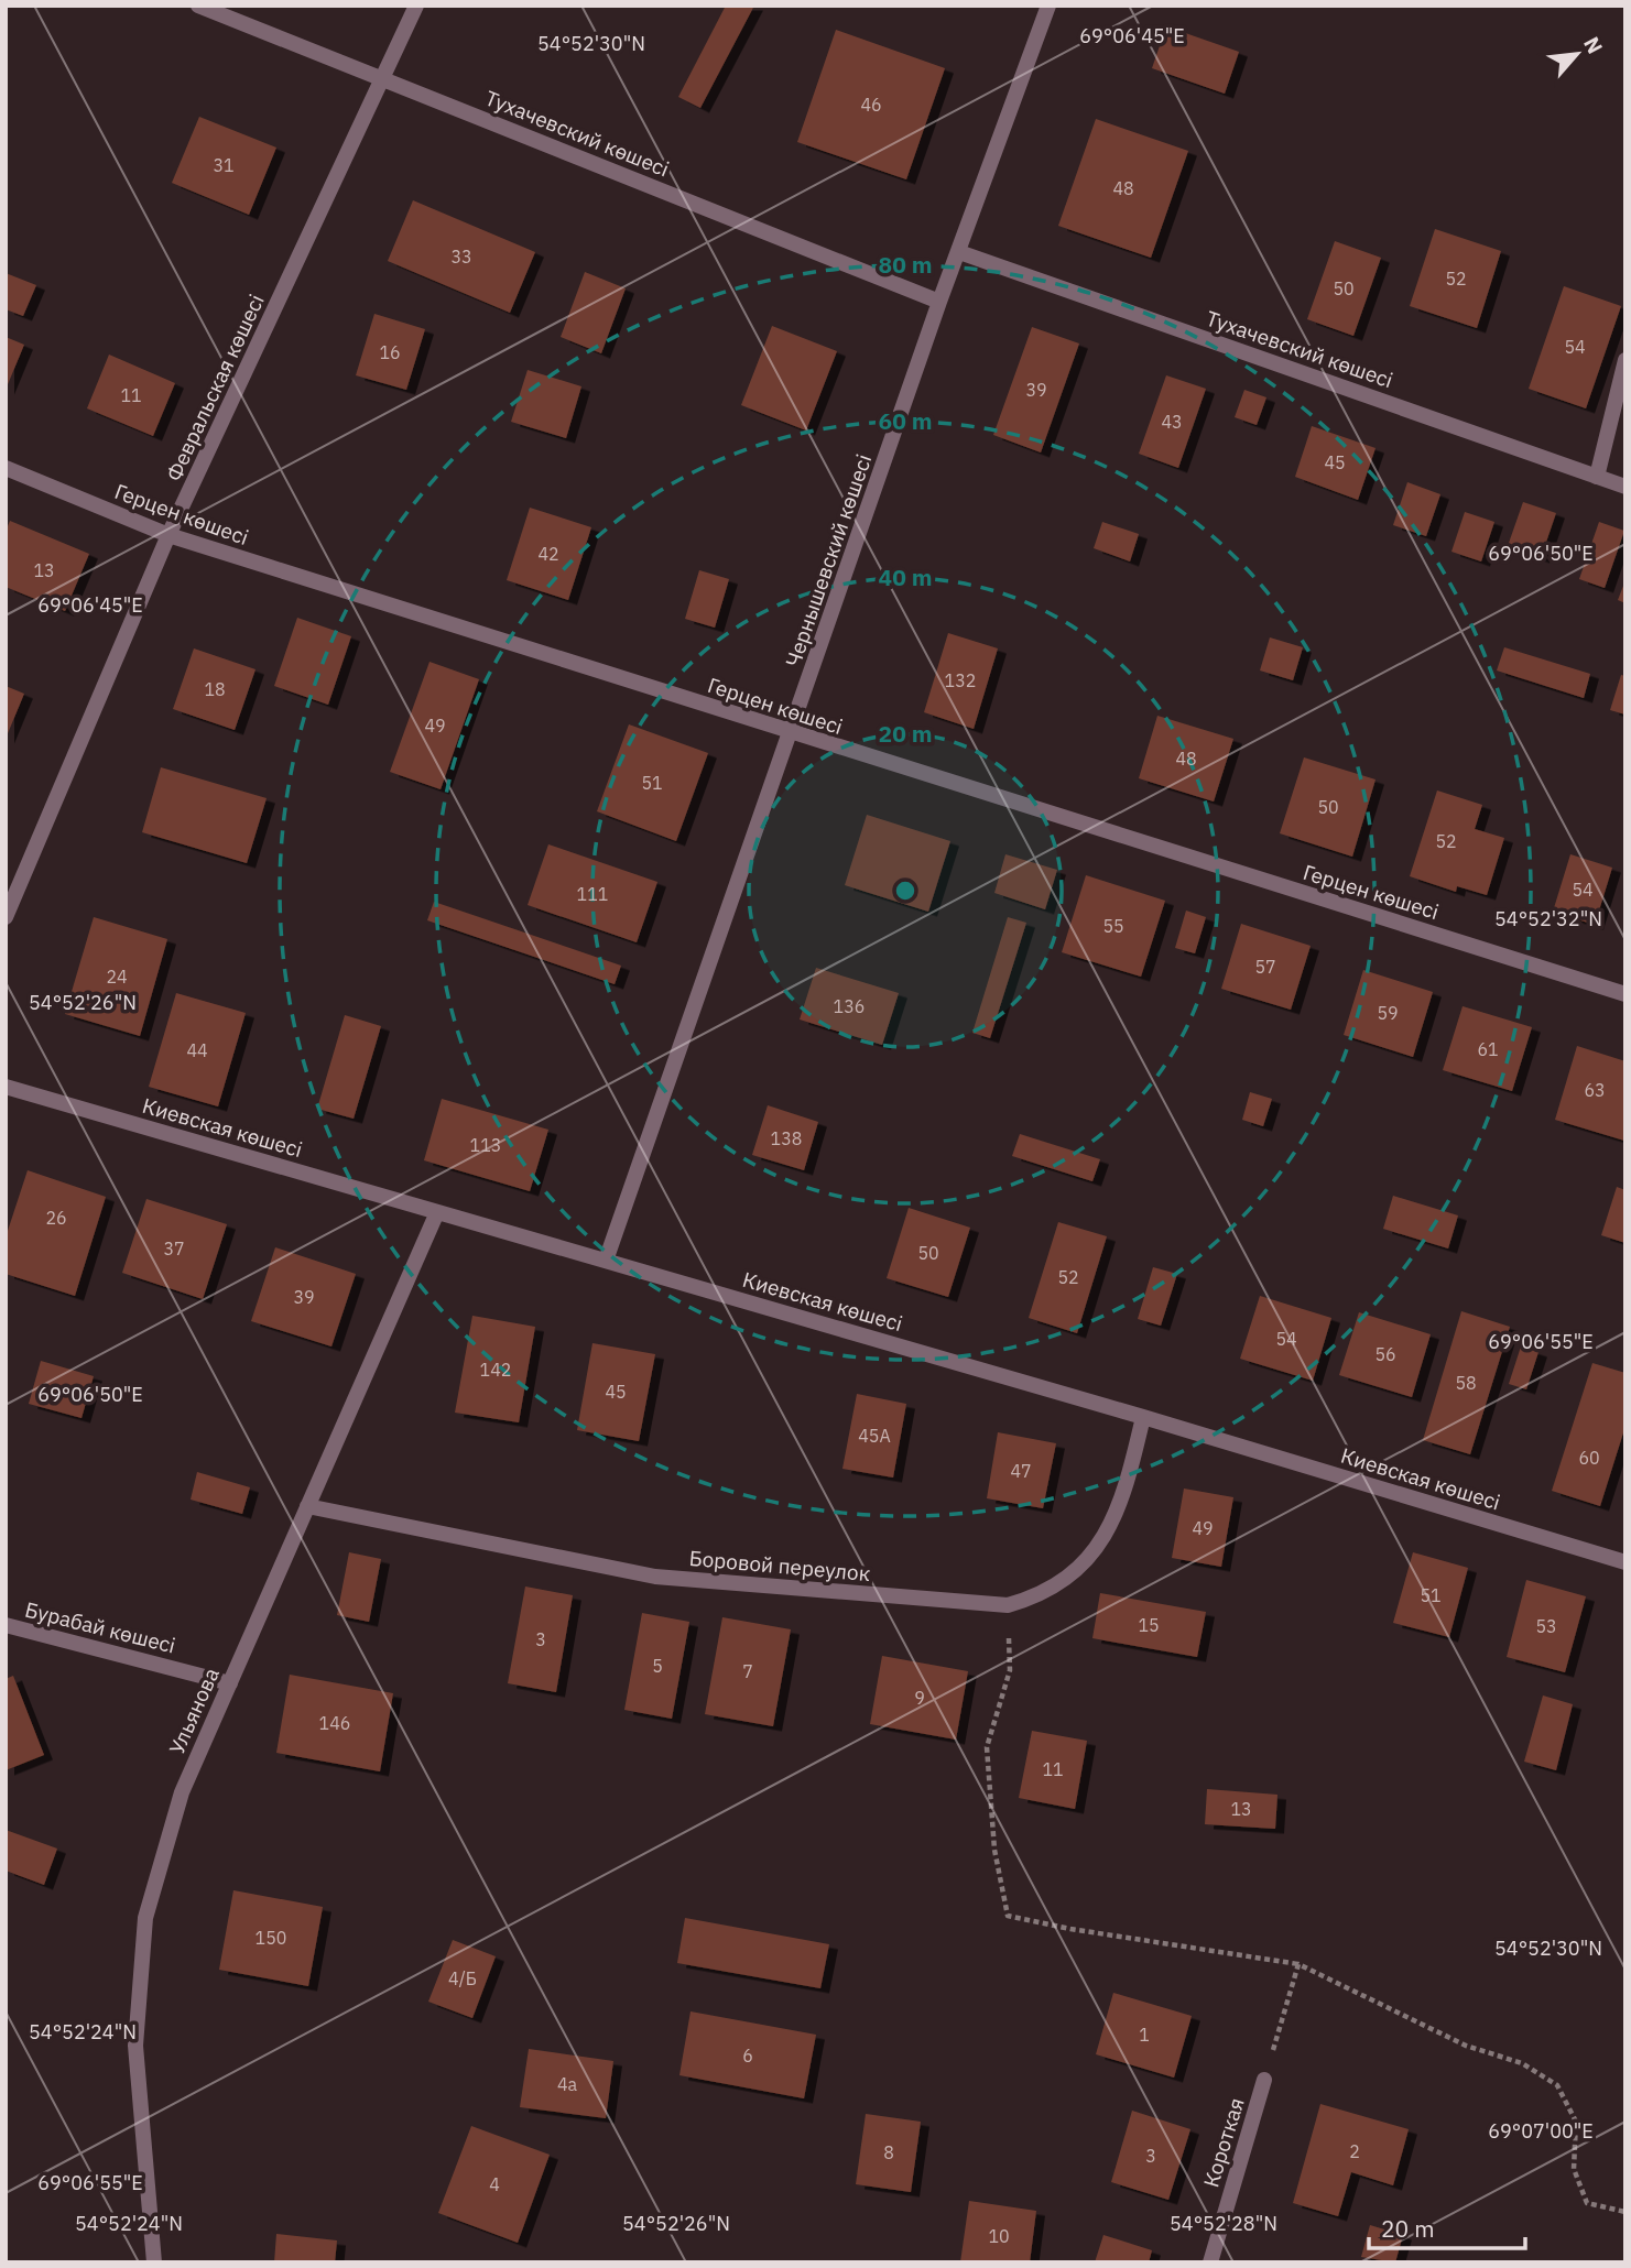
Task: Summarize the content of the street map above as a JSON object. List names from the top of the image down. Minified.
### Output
{"streets":{"street":["Тухачевский көшесі","Февральская көшесі","Герцен көшесі","Чернышевский көшесі","Киевская көшесі","Боровой переулок","Бурабай көшесі","Ульянова","Короткая"]},"crossings":[["Тухачевский көшесі","Февральская көшесі"],["Тухачевский көшесі","Чернышевский көшесі"],["Февральская көшесі","Герцен көшесі"],["Герцен көшесі","Чернышевский көшесі"],["Чернышевский көшесі","Киевская көшесі"],["Киевская көшесі","Боровой переулок"],["Киевская көшесі","Ульянова"],["Боровой переулок","Ульянова"],["Бурабай көшесі","Ульянова"]],"house_numbers":["46","31","48","33","52","50","54","16","39","11","43","45","42","13","132","18","49","48","51","50","52","54","111","55","57","24","136","59","61","44","63","138","113","26","37","50","52","39","54","56","142","58","45","45А","60","47","49","51","15","53","3","5","7","9","146","11","13","150","4/Б","1","6","4а","2","8","3","4","10"],"scale_bar":"20 m","north":"top right","coordinates":["69°06'45\"E","54°52'30\"N","69°06'50\"E","54°52'32\"N","54°52'26\"N","69°06'55\"E","54°52'24\"N","69°07'00\"E","54°52'28\"N"],"rings":["80 m","60 m","40 m","20 m"]}
